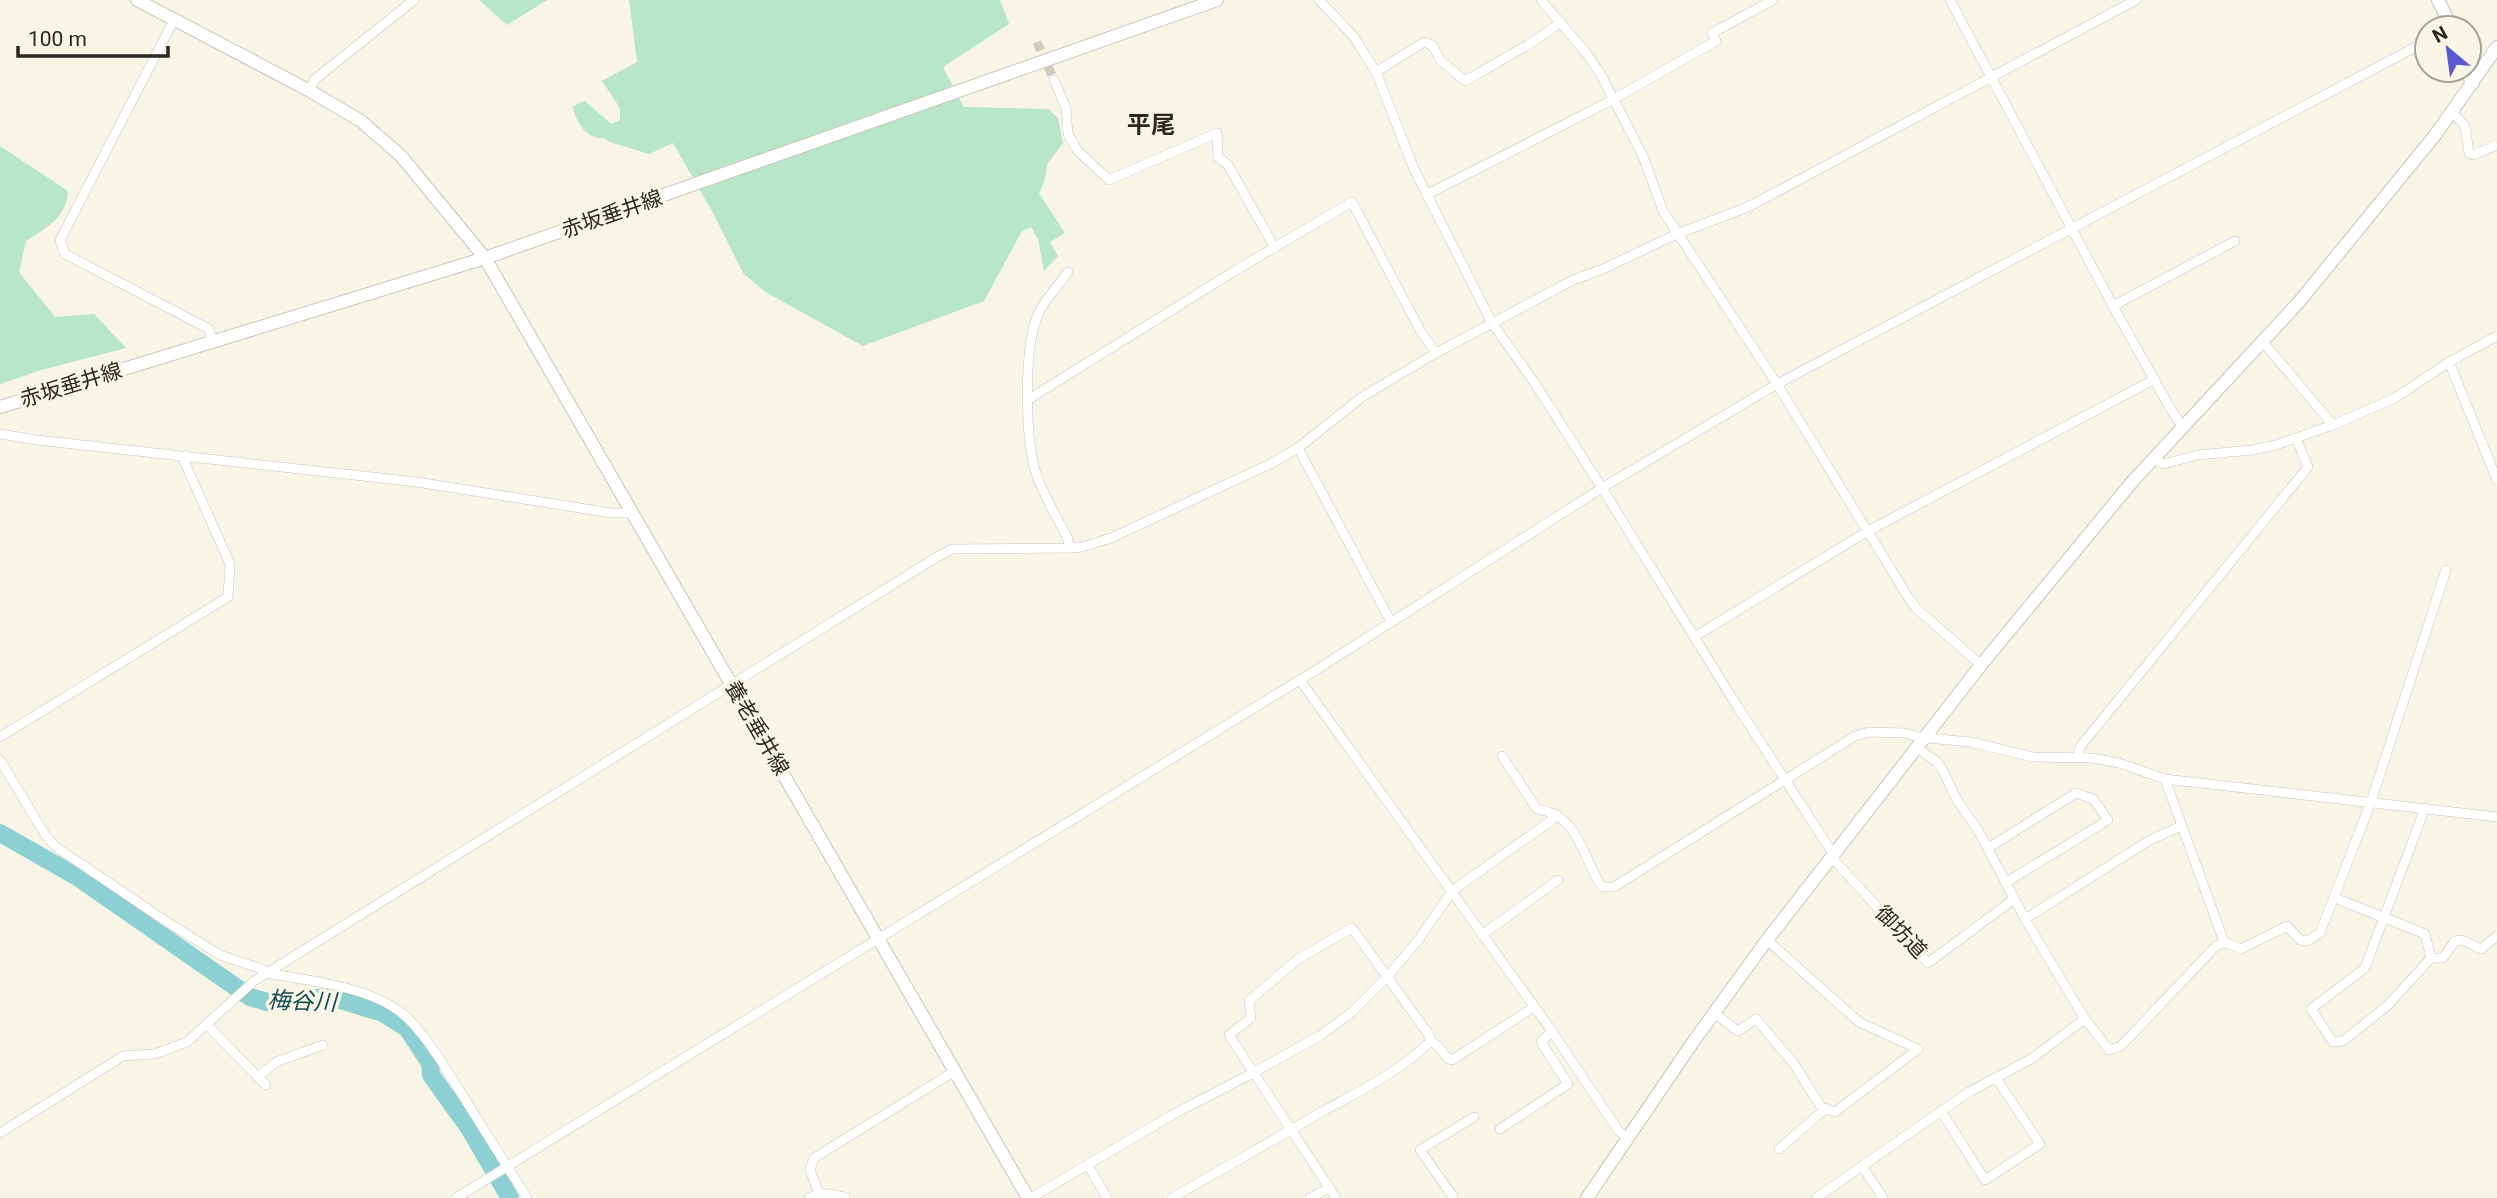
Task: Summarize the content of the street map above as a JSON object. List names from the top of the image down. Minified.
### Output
{"streets":{"main road":["赤坂垂井線","養老垂井線"],"street":["御坊道"]},"crossings":[["赤坂垂井線","養老垂井線"]],"districts":["平尾"],"water":["梅谷川"],"scale_bar":"100 m","north":"top left"}
